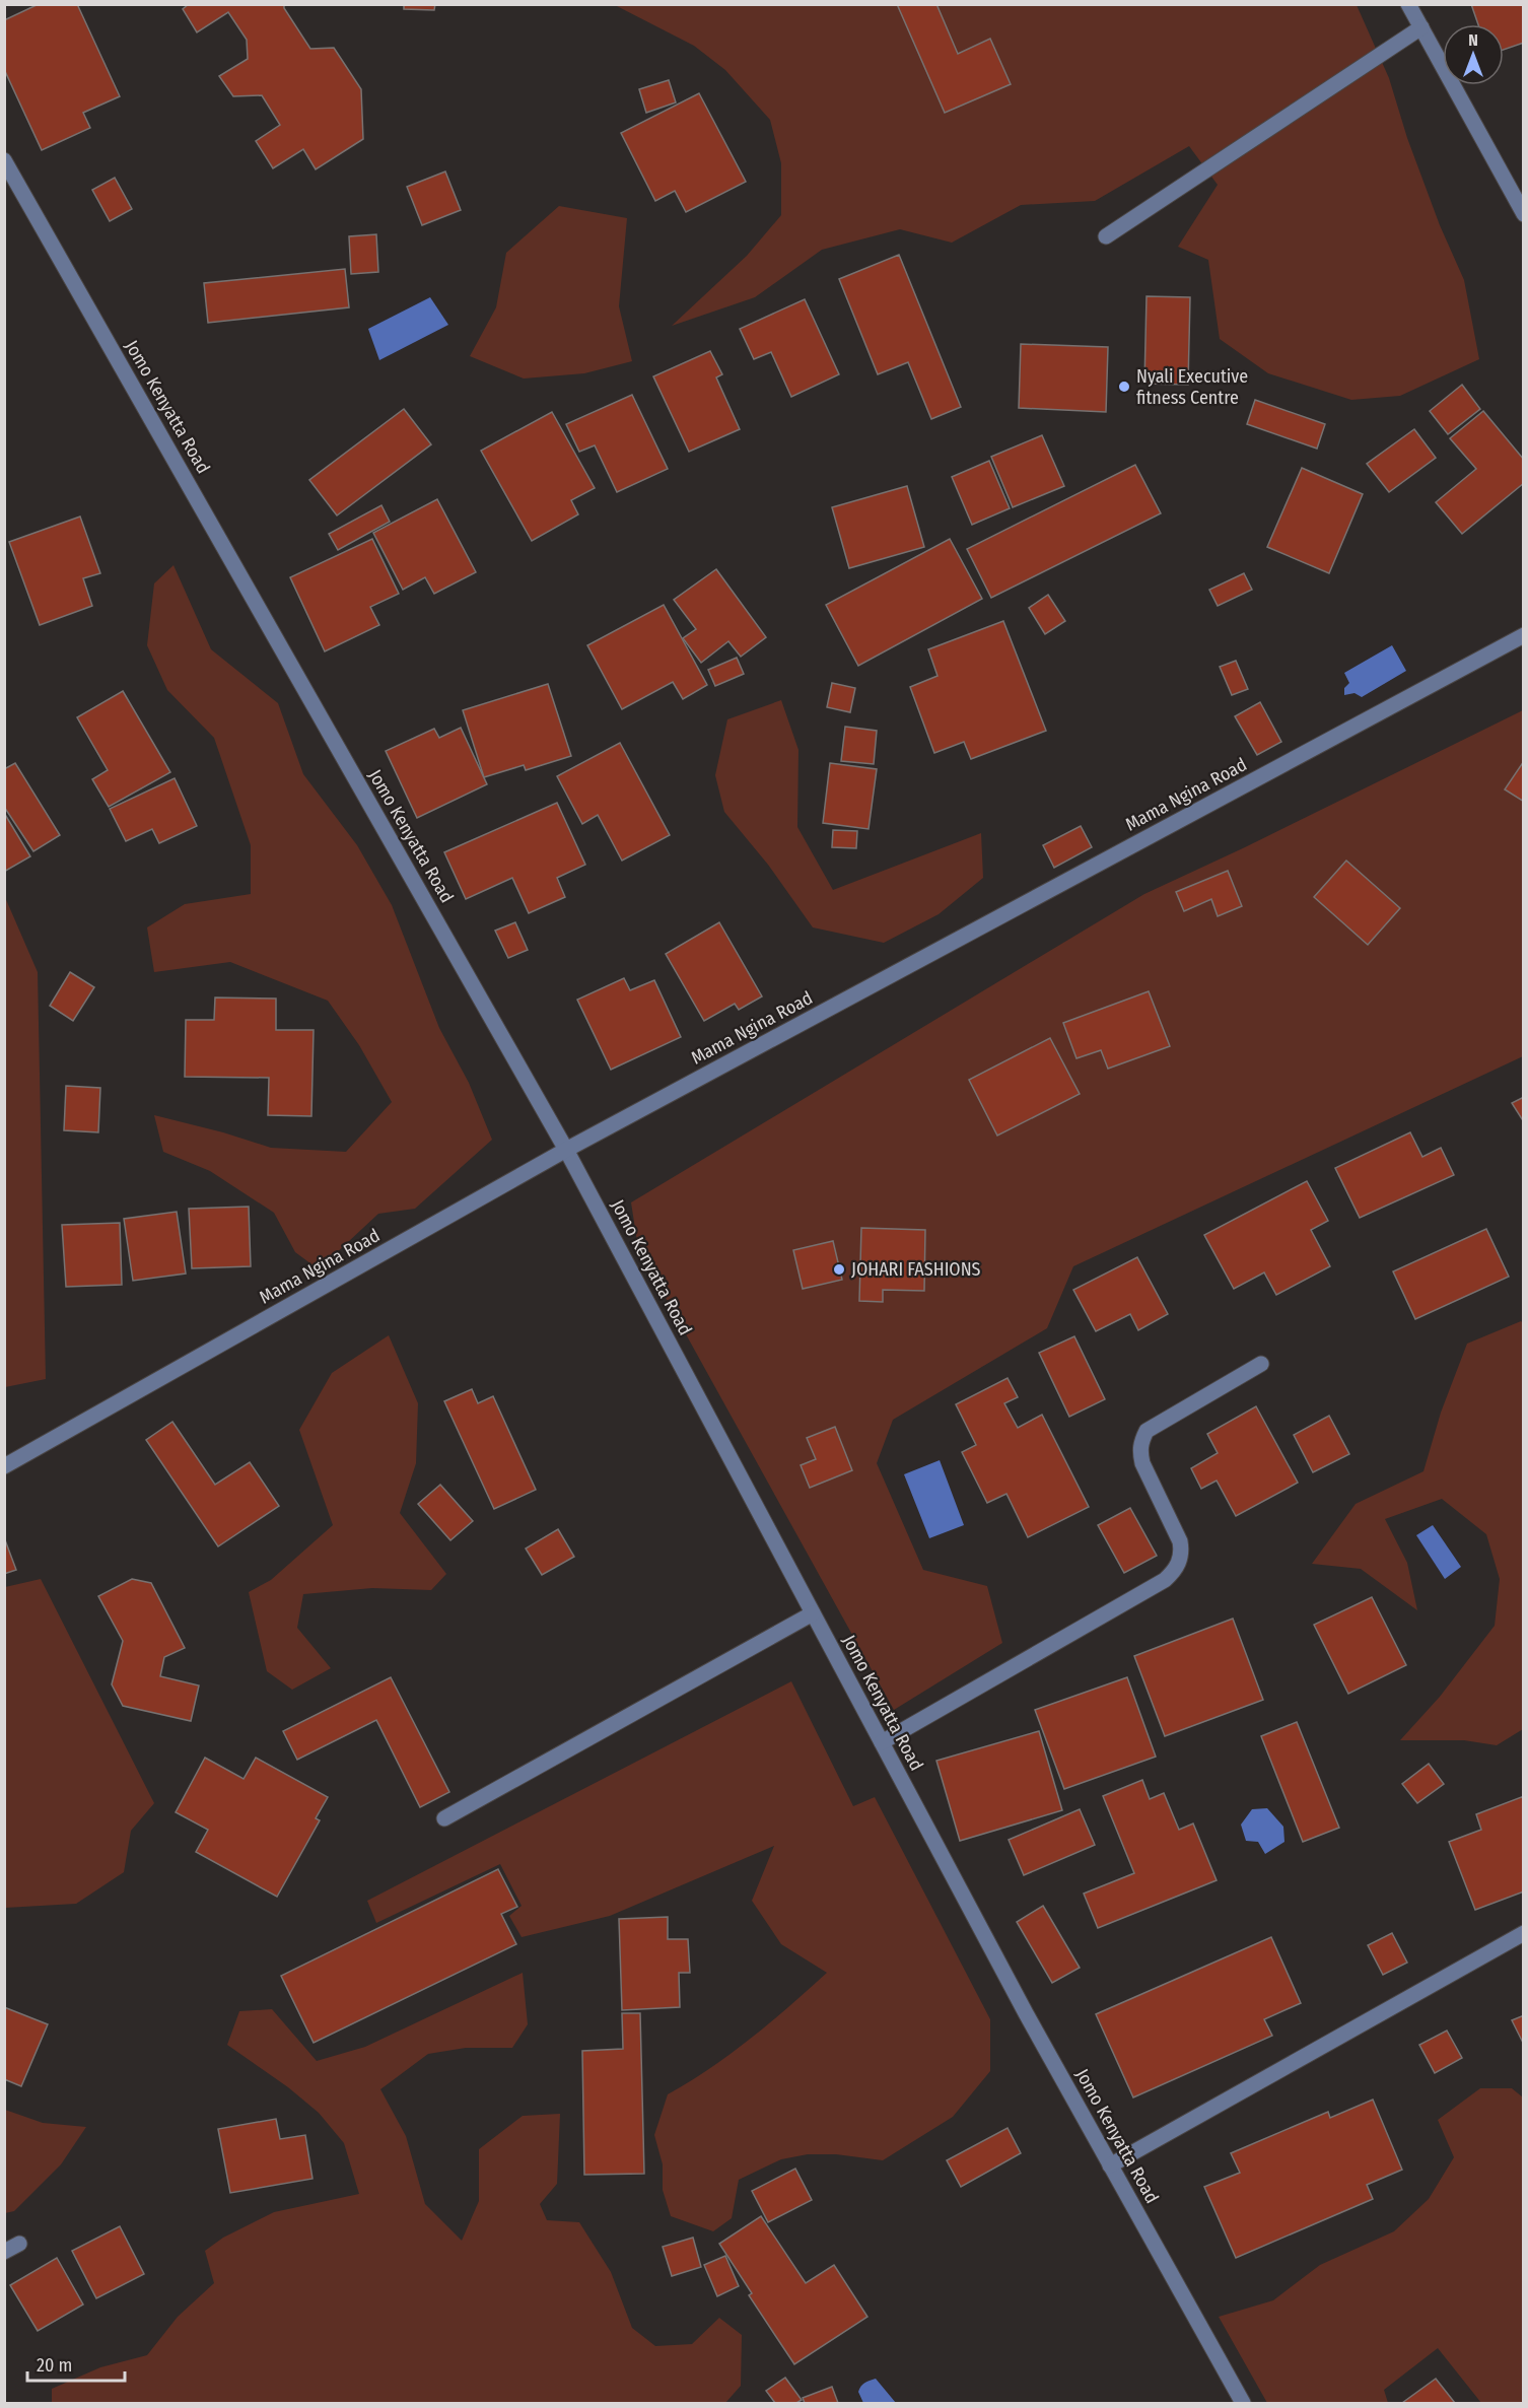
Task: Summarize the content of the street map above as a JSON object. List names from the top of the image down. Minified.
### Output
{"streets":{"street":["Jomo Kenyatta Road","Mama Ngina Road"]},"crossings":[["Jomo Kenyatta Road","Mama Ngina Road"]],"places":["Nyali Executive fitness Centre","JOHARI FASHIONS"],"scale_bar":"20 m","north":"top"}
